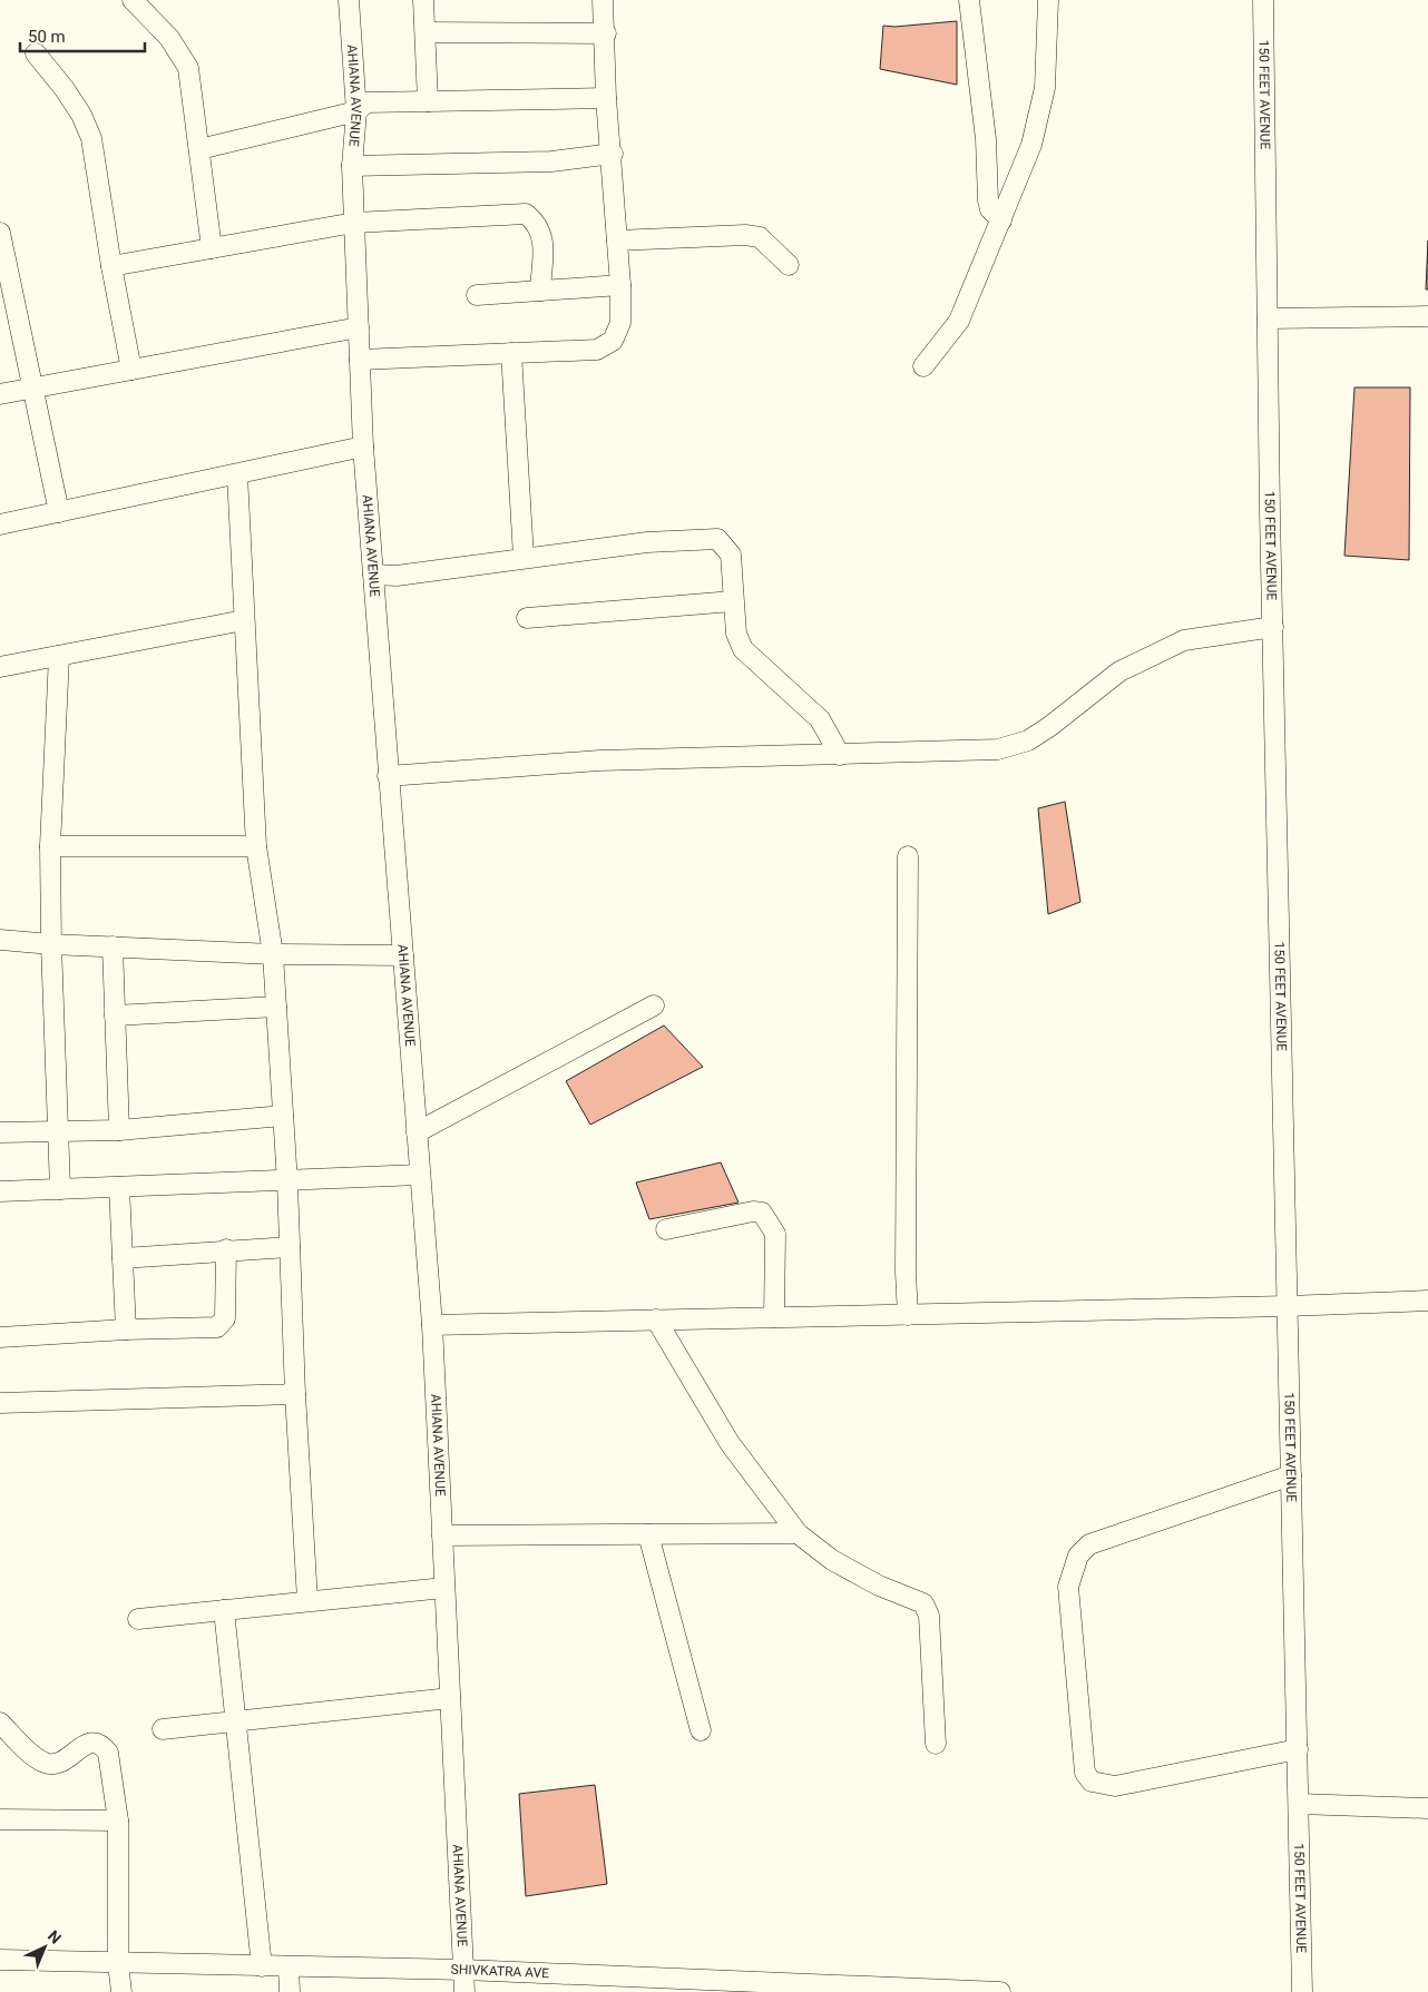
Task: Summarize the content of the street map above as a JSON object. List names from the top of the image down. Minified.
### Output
{"streets":{"street":["150 FEET AVENUE","AHIANA AVENUE","SHIVKATRA AVE"]},"crossings":[["AHIANA AVENUE","SHIVKATRA AVE"]],"scale_bar":"50 m","north":"top right"}
